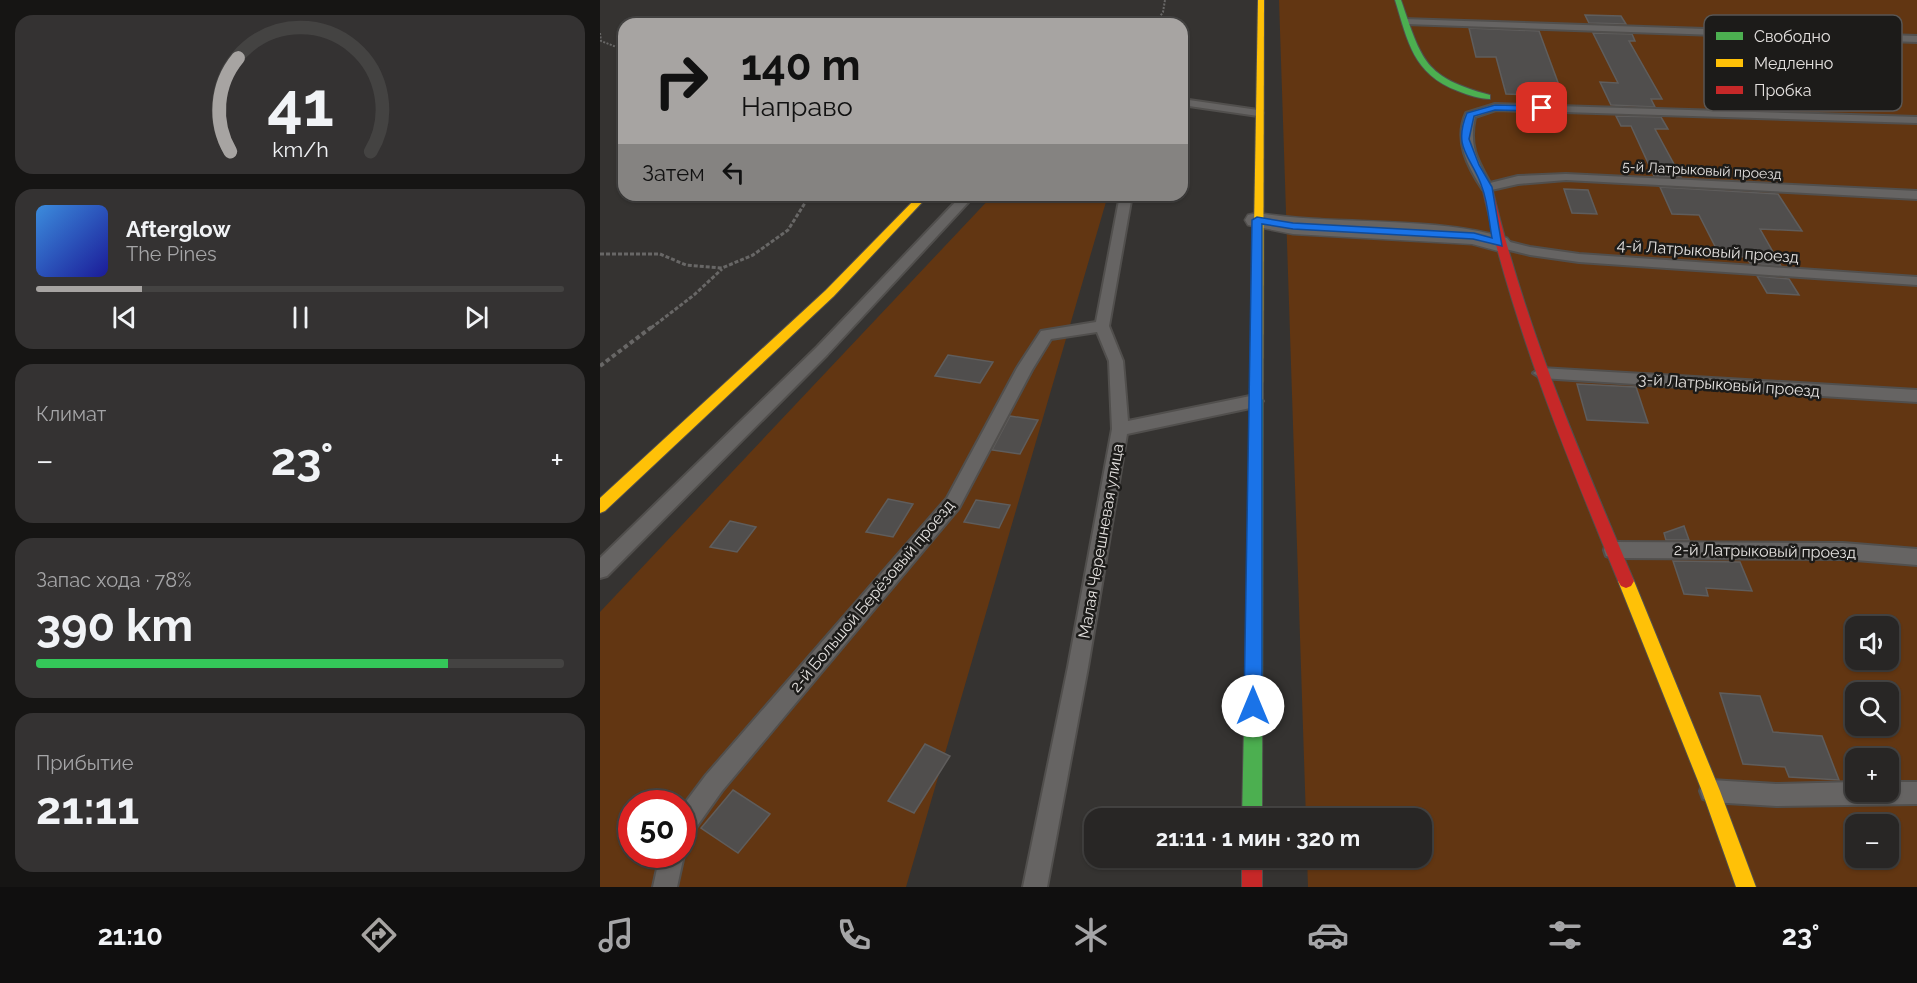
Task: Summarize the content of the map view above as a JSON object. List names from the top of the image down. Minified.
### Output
{"streets":{"lane":["5-й Латрыковый проезд","4-й Латрыковый проезд","3-й Латрыковый проезд","Малая Черешневая улица","2-й Латрыковый проезд","2-й Большой Берёзовый проезд"]},"crossings":[["Малая Черешневая улица","2-й Большой Берёзовый проезд"]],"legend":["Свободно","Медленно","Пробка"],"page":{"turn":["140 m","Направо"],"then":"Затем","song":["Afterglow","The Pines"],"tile":["Климат",["Запас хода · 78%","390 km"],["Прибытие","21:11"]],"heat":["−","23°","+"],"map_buttons":["+","−"],"limit":"50","trip":"21:11 · 1 мин · 320 m","tabs":["21:10","23°"],"gauge":["41","km/h"]}}
